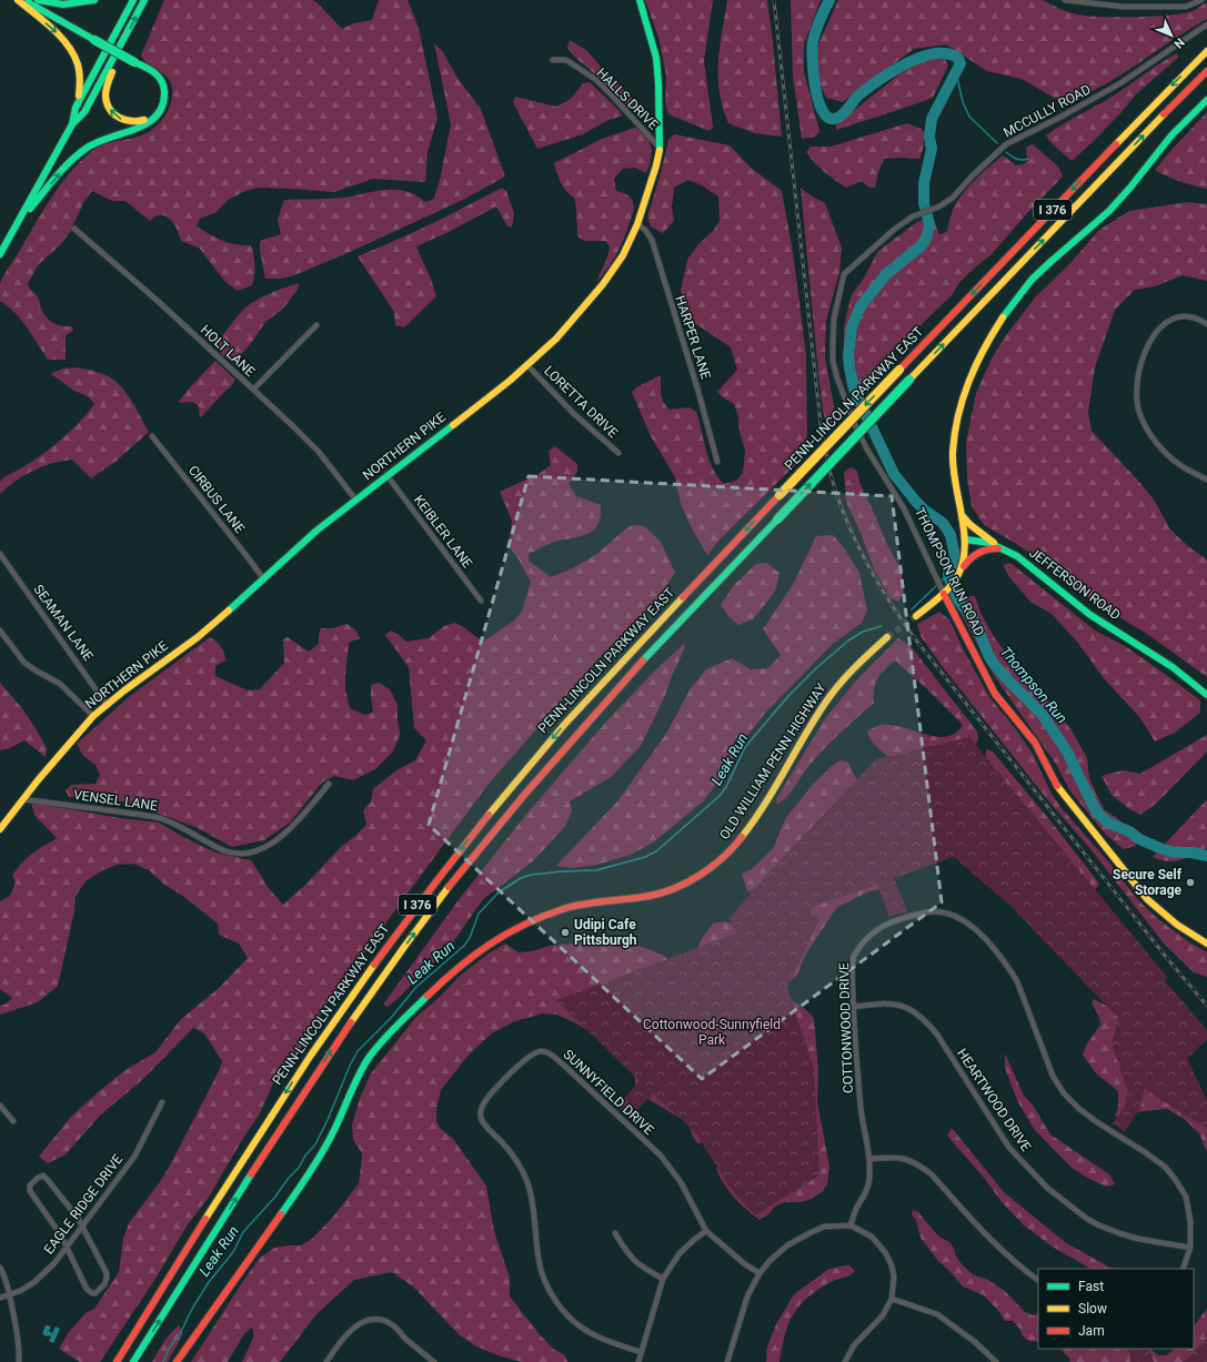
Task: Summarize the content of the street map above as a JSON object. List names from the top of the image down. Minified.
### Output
{"streets":{"main road":["I 376","PENN-LINCOLN PARKWAY EAST","NORTHERN PIKE","THOMPSON RUN ROAD","JEFFERSON ROAD","OLD WILLIAM PENN HIGHWAY"],"street":["HALLS DRIVE","MCCULLY ROAD","HARPER LANE","HOLT LANE","LORETTA DRIVE","CIRBUS LANE","KEIBLER LANE","SEAMAN LANE","VENSEL LANE","COTTONWOOD DRIVE","SUNNYFIELD DRIVE","HEARTWOOD DRIVE","EAGLE RIDGE DRIVE"]},"crossings":[["HALLS DRIVE","NORTHERN PIKE"],["MCCULLY ROAD","THOMPSON RUN ROAD"],["HARPER LANE","NORTHERN PIKE"],["HOLT LANE","NORTHERN PIKE"],["LORETTA DRIVE","NORTHERN PIKE"],["NORTHERN PIKE","CIRBUS LANE"],["NORTHERN PIKE","KEIBLER LANE"],["NORTHERN PIKE","SEAMAN LANE"],["NORTHERN PIKE","VENSEL LANE"],["COTTONWOOD DRIVE","HEARTWOOD DRIVE"]],"water":["Thompson Run","Leak Run"],"parks":["Cottonwood-Sunnyfield Park"],"places":["Secure Self Storage","Udipi Cafe Pittsburgh"],"legend":["Fast","Slow","Jam"],"north":"bottom right"}
